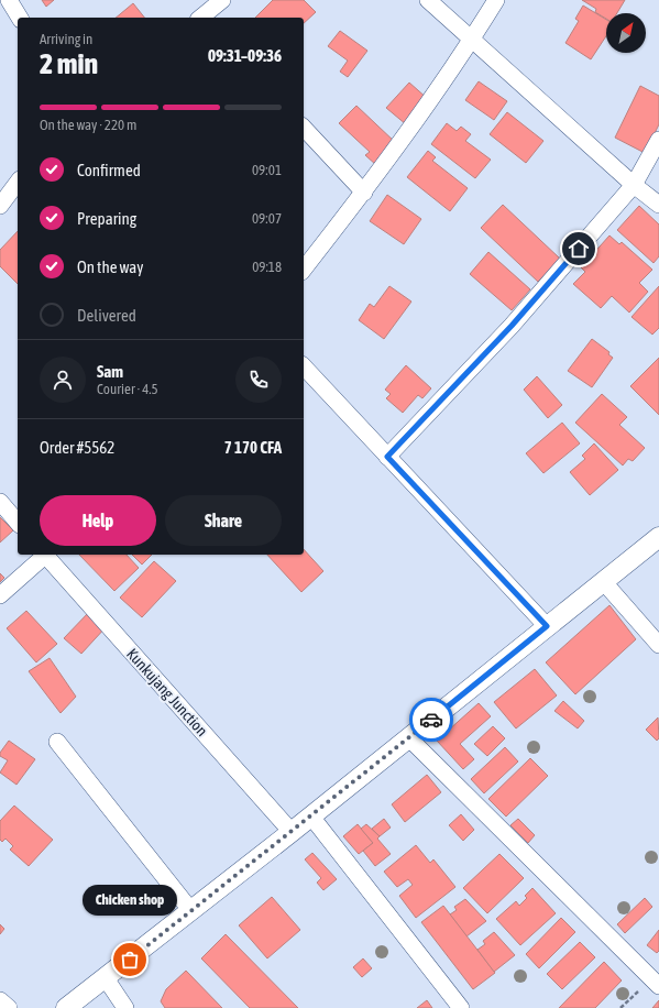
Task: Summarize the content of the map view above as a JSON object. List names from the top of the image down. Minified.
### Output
{"streets":{"street":["Kunkujang Junction"]},"places":["Chicken shop"],"north":"top right","page":{"heading":["2 min","Arriving in","09:31–09:36"],"panel":["Sam","Courier · 4.5","Order #5562","7 170 CFA"],"bar":"On the way · 220 m","list":[["Confirmed","09:01"],["Preparing","09:07"],["On the way","09:18"],"Delivered"],"buttons":["Help","Share"],"bubble":"Chicken shop"}}
